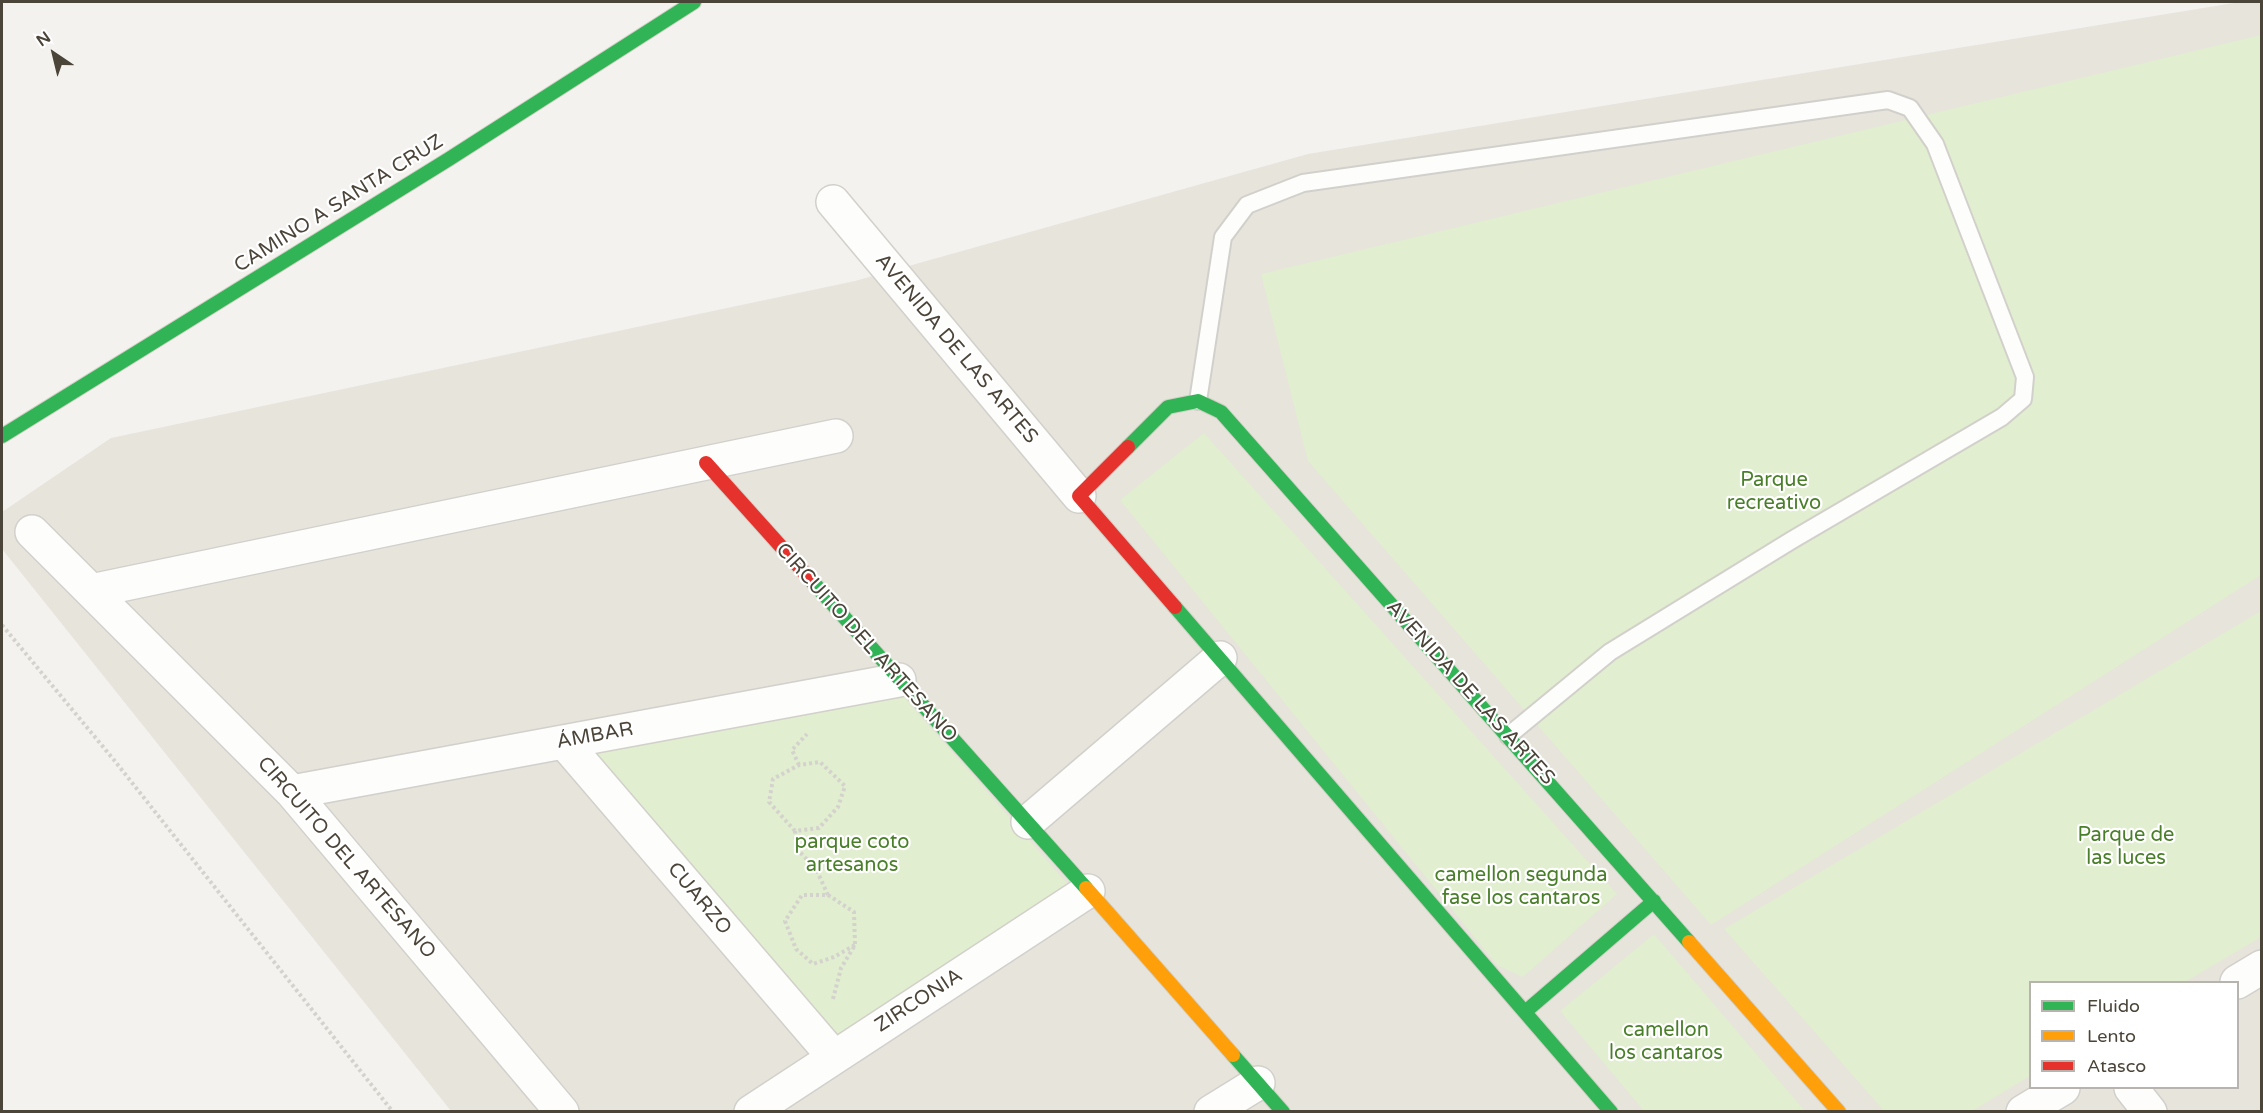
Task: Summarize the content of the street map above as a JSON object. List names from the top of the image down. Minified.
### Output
{"streets":{"street":["CAMINO A SANTA CRUZ","AVENIDA DE LAS ARTES","CIRCUITO DEL ARTESANO","ÁMBAR","CUARZO","ZIRCONIA"]},"crossings":[["CIRCUITO DEL ARTESANO","ÁMBAR"],["CIRCUITO DEL ARTESANO","ZIRCONIA"],["ÁMBAR","CUARZO"],["CUARZO","ZIRCONIA"]],"parks":["Parque recreativo","Parque de las luces","parque coto artesanos","camellon segunda fase los cantaros","camellon los cantaros"],"legend":["Fluido","Lento","Atasco"],"north":"top left"}
